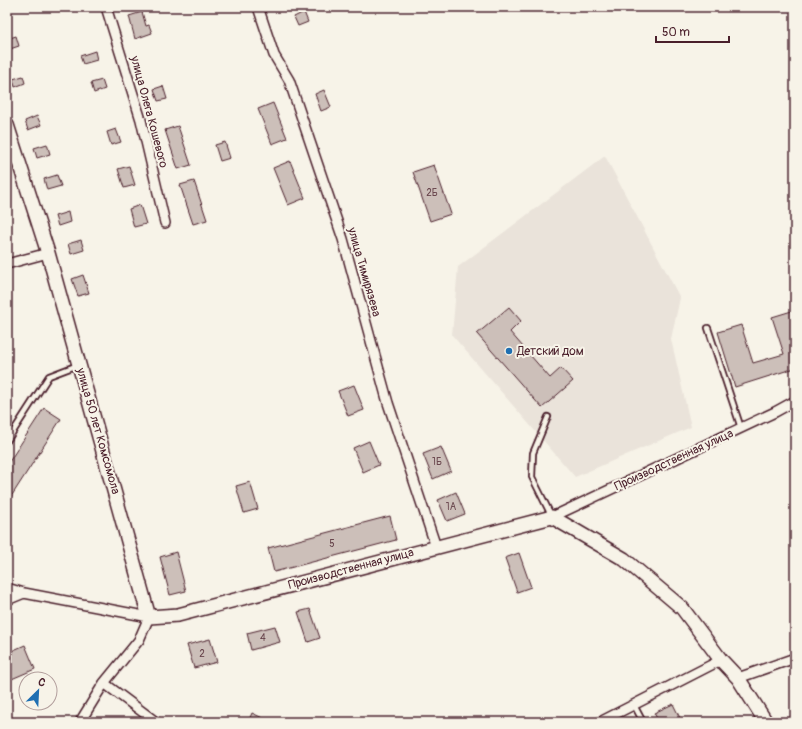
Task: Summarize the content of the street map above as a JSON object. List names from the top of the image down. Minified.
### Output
{"streets":{"street":["улица Олега Кошевого","улица Тимирязева","улица 50 лет Комсомола","Производственная улица"]},"crossings":[["улица Тимирязева","Производственная улица"],["улица 50 лет Комсомола","Производственная улица"]],"places":["Детский дом"],"house_numbers":["2Б","1Б","1А","5","4","2"],"scale_bar":"50 m","north":"top right"}
